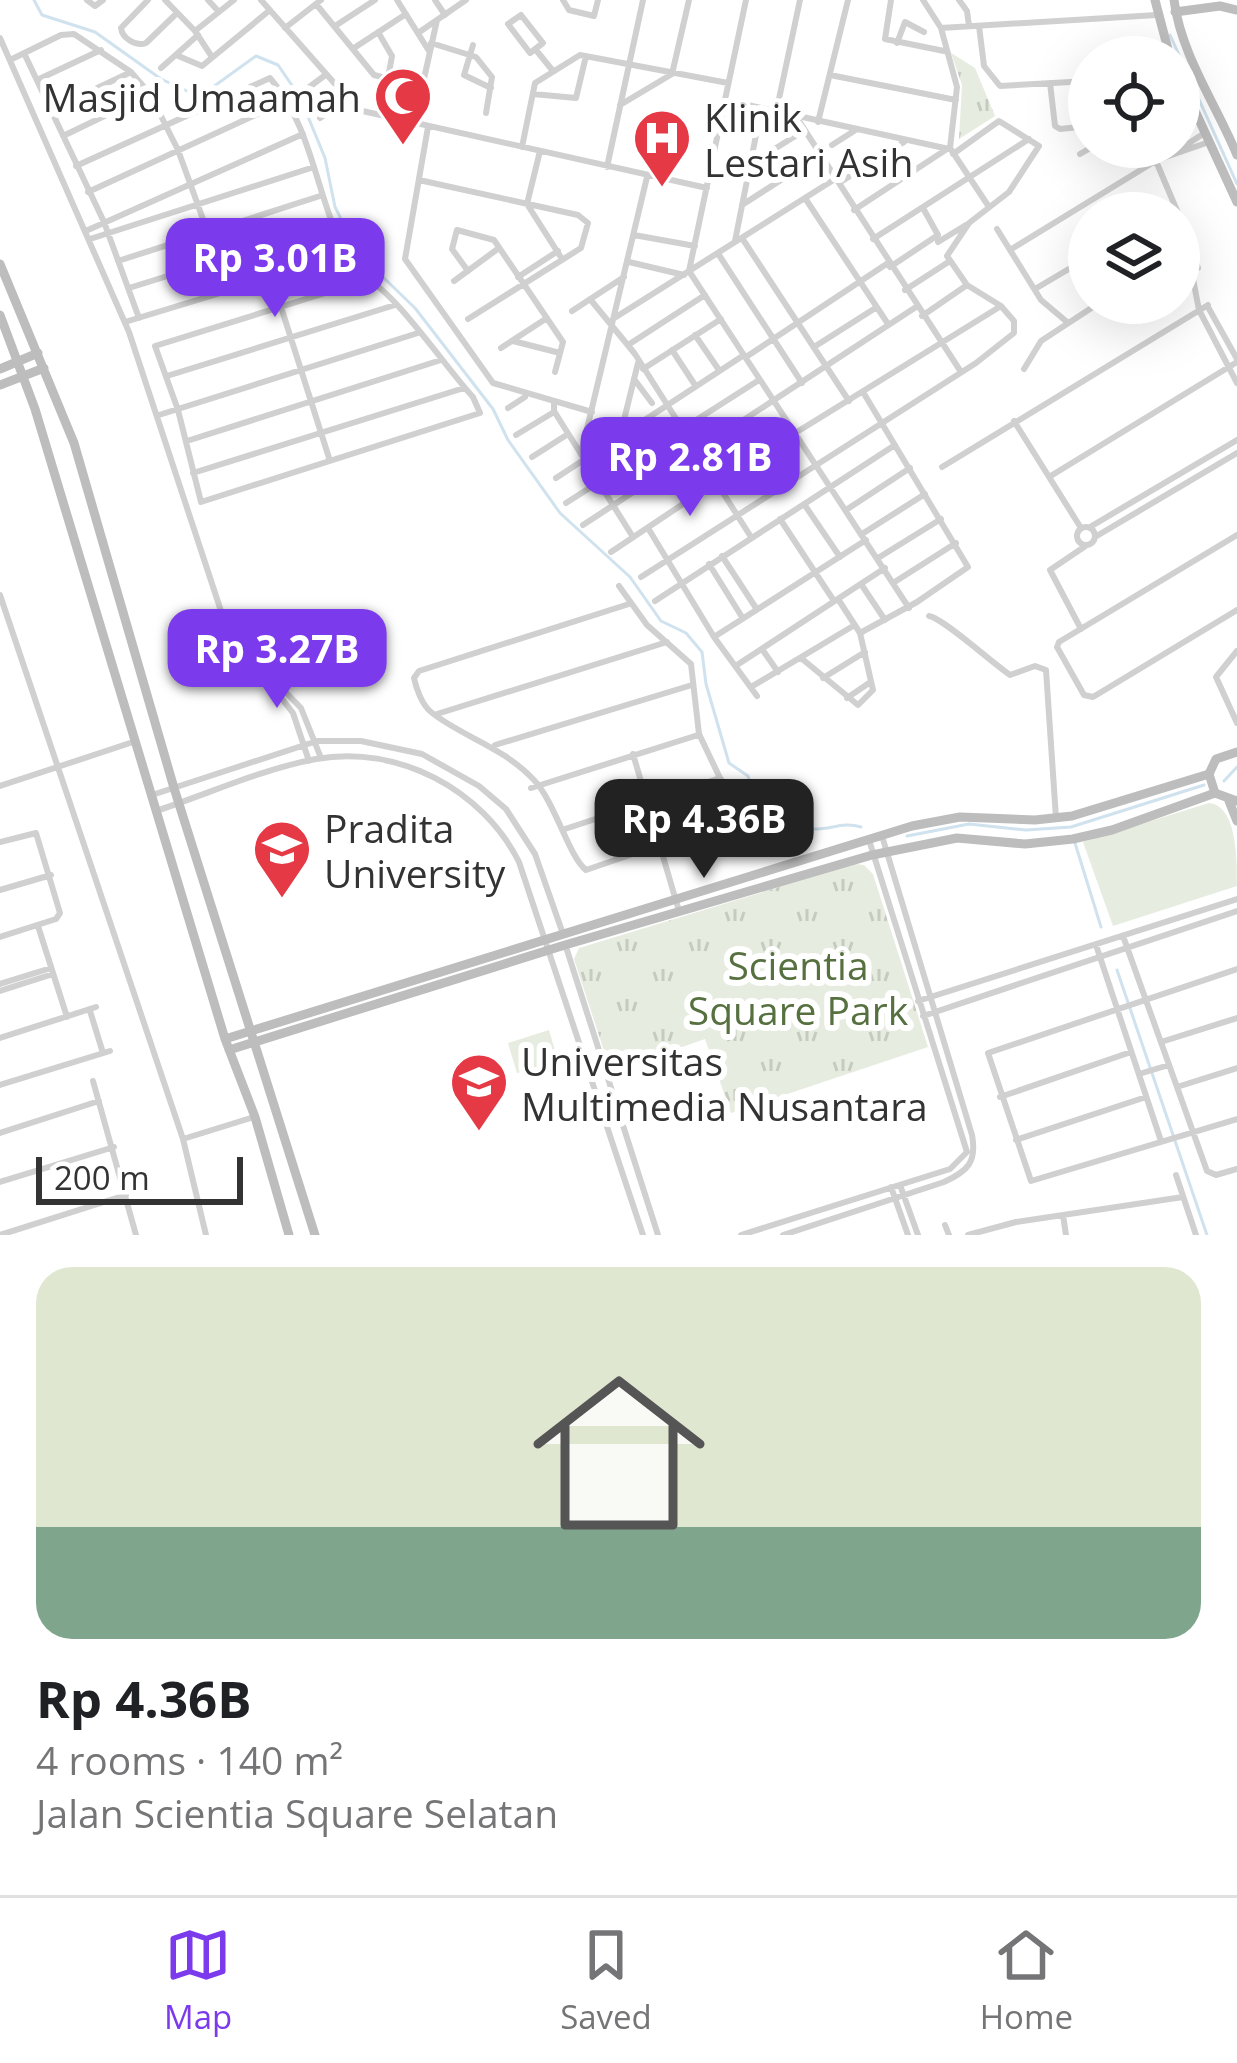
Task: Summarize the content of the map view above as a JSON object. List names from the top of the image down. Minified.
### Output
{"parks":["Scientia Square Park"],"places":{"mosque":["Masjid Umaamah"],"hospital":["Klinik Lestari Asih"],"school or university":["Pradita University","Universitas Multimedia Nusantara"]},"scale_bar":"200 m","page":{"price":["Rp 3.01B","Rp 2.81B","Rp 3.27B","Rp 4.36B"],"scale":"200 m","list":[{"name":"Rp 4.36B","note":"4 rooms · 140 m² · Jalan Scientia Square Selatan"}],"tabs":["Map","Saved","Home"]}}
